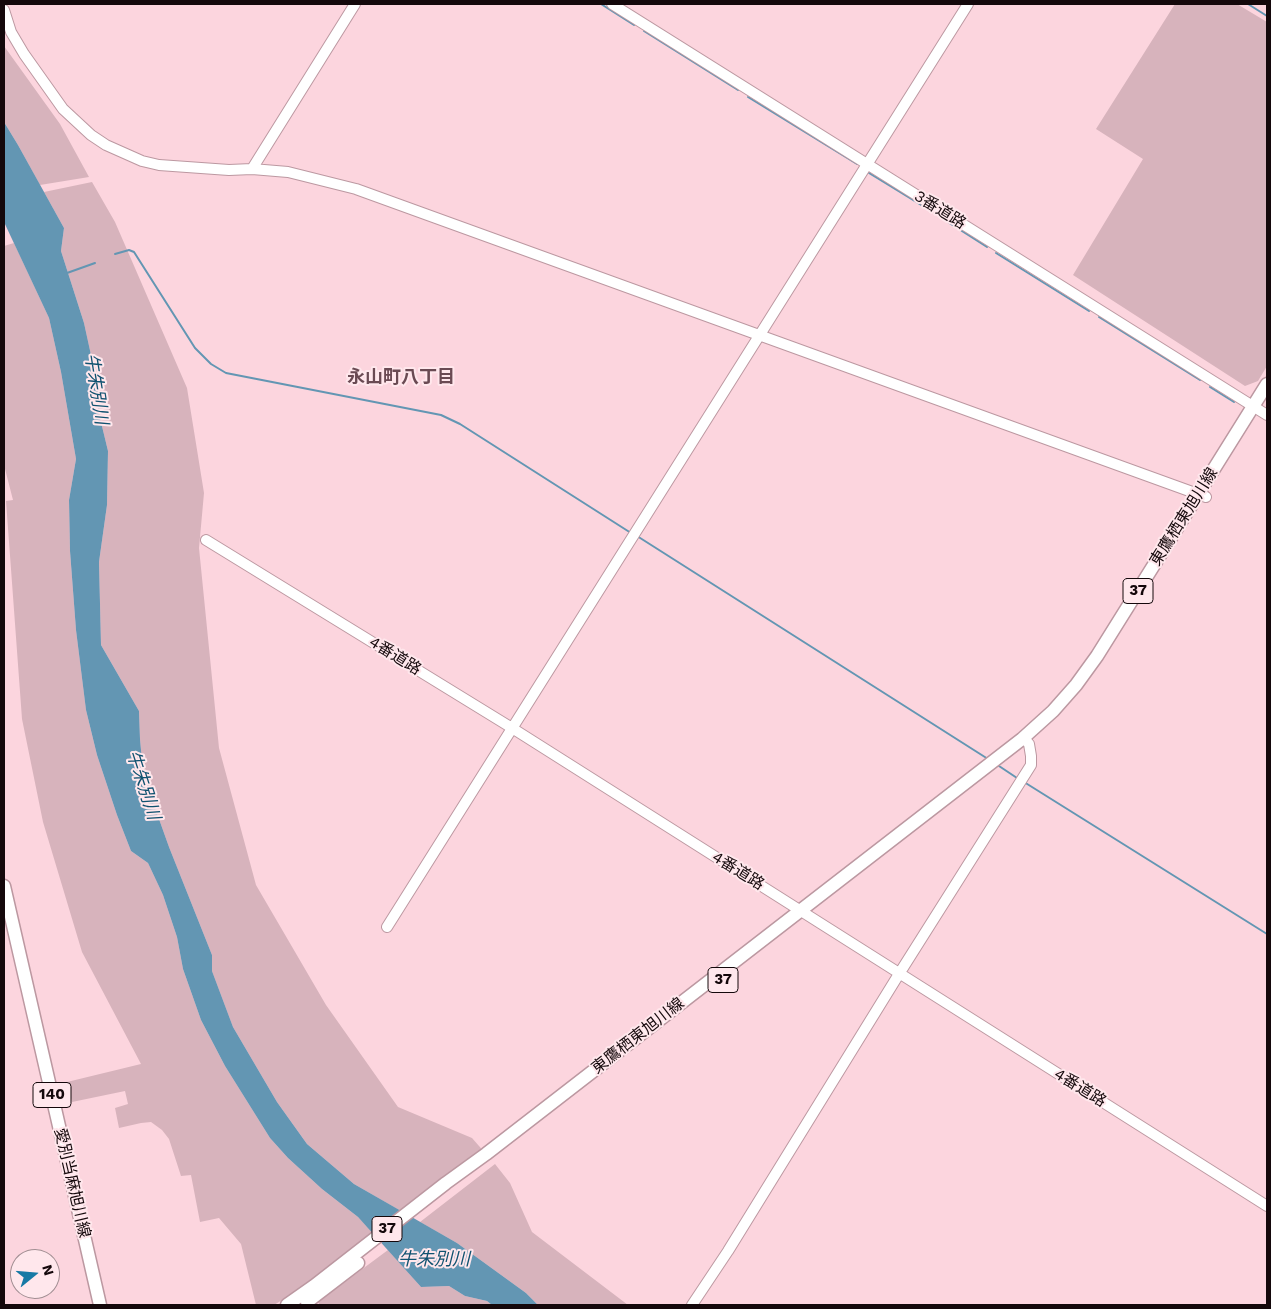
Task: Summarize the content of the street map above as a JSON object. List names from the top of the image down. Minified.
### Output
{"streets":{"main road":["東鷹栖東旭川線","37","140","愛別当麻旭川線"],"street":["3番道路","4番道路"]},"crossings":[["3番道路","東鷹栖東旭川線"],["東鷹栖東旭川線","4番道路"]],"districts":["永山町八丁目"],"water":["牛朱別川"],"north":"right"}
